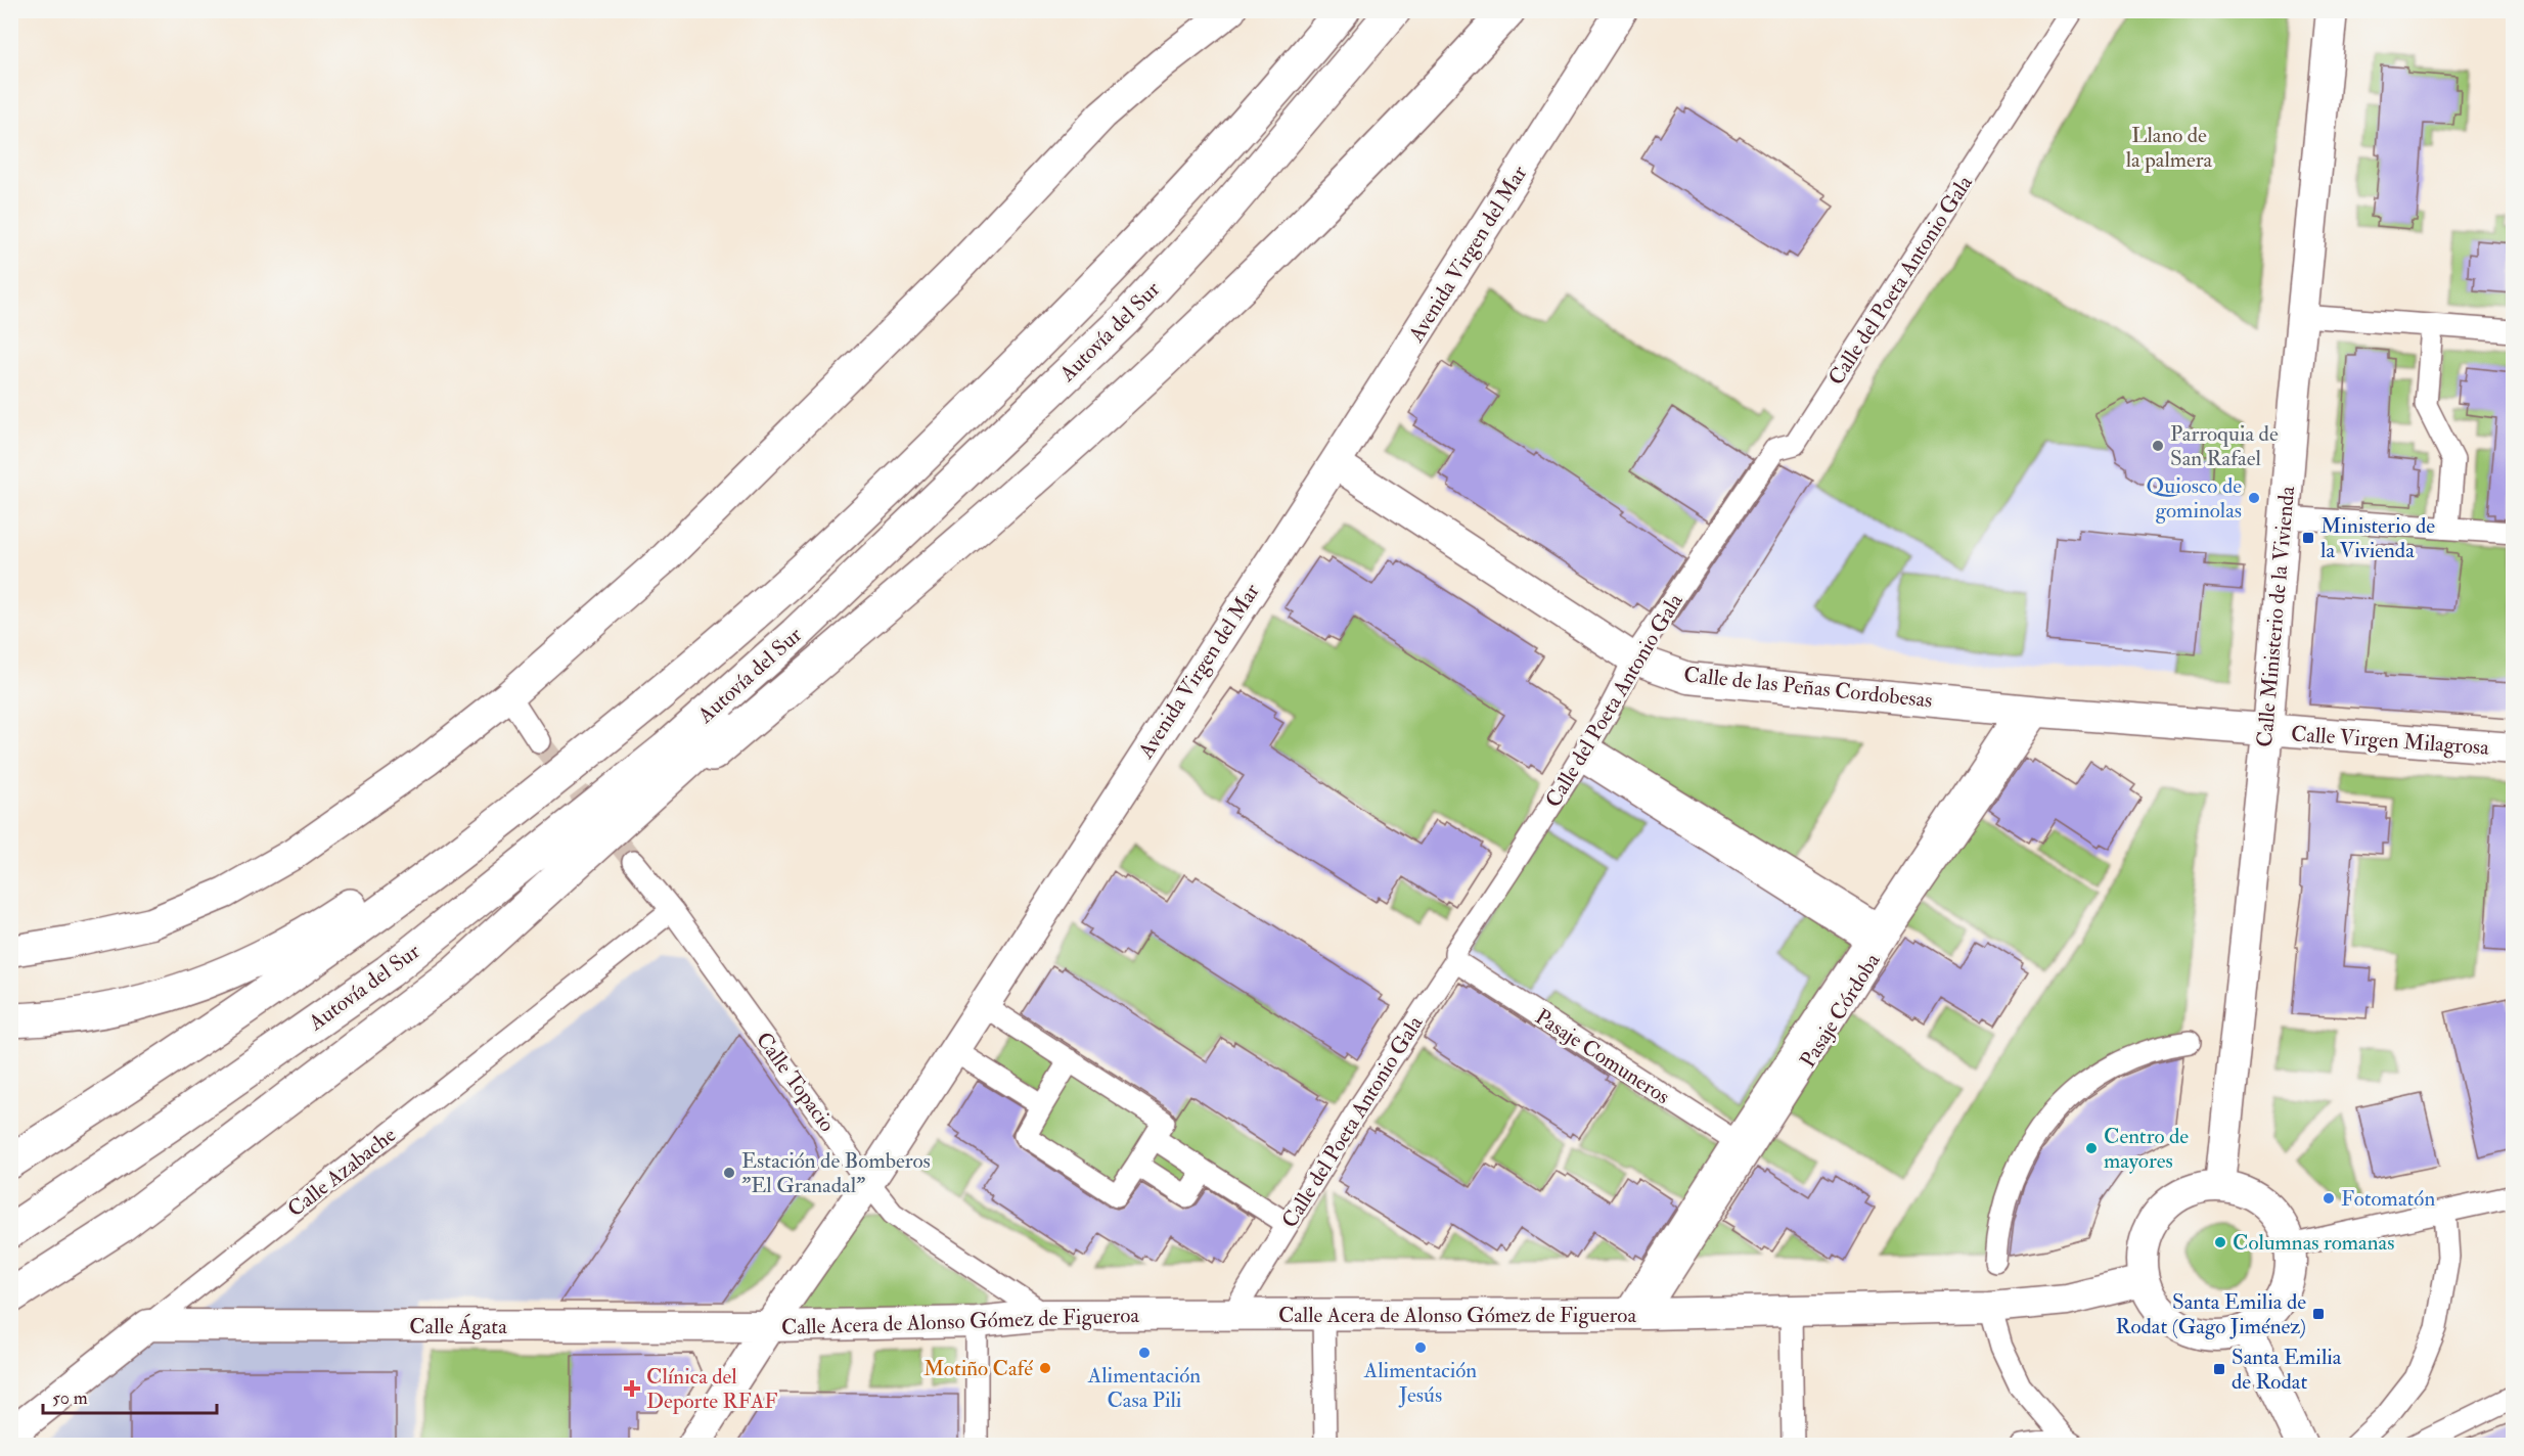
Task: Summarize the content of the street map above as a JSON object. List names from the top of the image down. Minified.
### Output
{"streets":{"highway":["Autovía del Sur"],"street":["Avenida Virgen del Mar","Calle del Poeta Antonio Gala","Calle Ministerio de la Vivienda","Calle de las Peñas Cordobesas","Calle Virgen Milagrosa","Pasaje Córdoba","Pasaje Comuneros","Calle Topacio","Calle Azabache","Calle Acera de Alonso Gómez de Figueroa","Calle Ágata"]},"crossings":[["Avenida Virgen del Mar","Calle de las Peñas Cordobesas"],["Avenida Virgen del Mar","Calle Topacio"],["Avenida Virgen del Mar","Calle Acera de Alonso Gómez de Figueroa"],["Avenida Virgen del Mar","Calle Ágata"],["Calle del Poeta Antonio Gala","Calle de las Peñas Cordobesas"],["Calle del Poeta Antonio Gala","Pasaje Comuneros"],["Calle del Poeta Antonio Gala","Calle Acera de Alonso Gómez de Figueroa"],["Calle Ministerio de la Vivienda","Calle de las Peñas Cordobesas"],["Calle Ministerio de la Vivienda","Calle Virgen Milagrosa"],["Calle Ministerio de la Vivienda","Calle Acera de Alonso Gómez de Figueroa"],["Calle de las Peñas Cordobesas","Calle Virgen Milagrosa"],["Calle de las Peñas Cordobesas","Pasaje Córdoba"],["Pasaje Córdoba","Pasaje Comuneros"],["Pasaje Córdoba","Calle Acera de Alonso Gómez de Figueroa"],["Calle Topacio","Calle Azabache"],["Calle Topacio","Calle Acera de Alonso Gómez de Figueroa"],["Calle Azabache","Calle Ágata"],["Calle Acera de Alonso Gómez de Figueroa","Calle Ágata"]],"parks":["Llano de la palmera"],"places":{"other":["Parroquia de San Rafael","Quiosco de gominolas","Centro de mayores","Estación de Bomberos \"El Granadal\"","Fotomatón","Columnas romanas","Alimentación Jesús","Alimentación Casa Pili","Motiño Café"],"transit":["Ministerio de la Vivienda","Santa Emilia de Rodat (Gago Jiménez)","Santa Emilia de Rodat"],"health":["Clínica del Deporte RFAF"]},"scale_bar":"50 m"}
